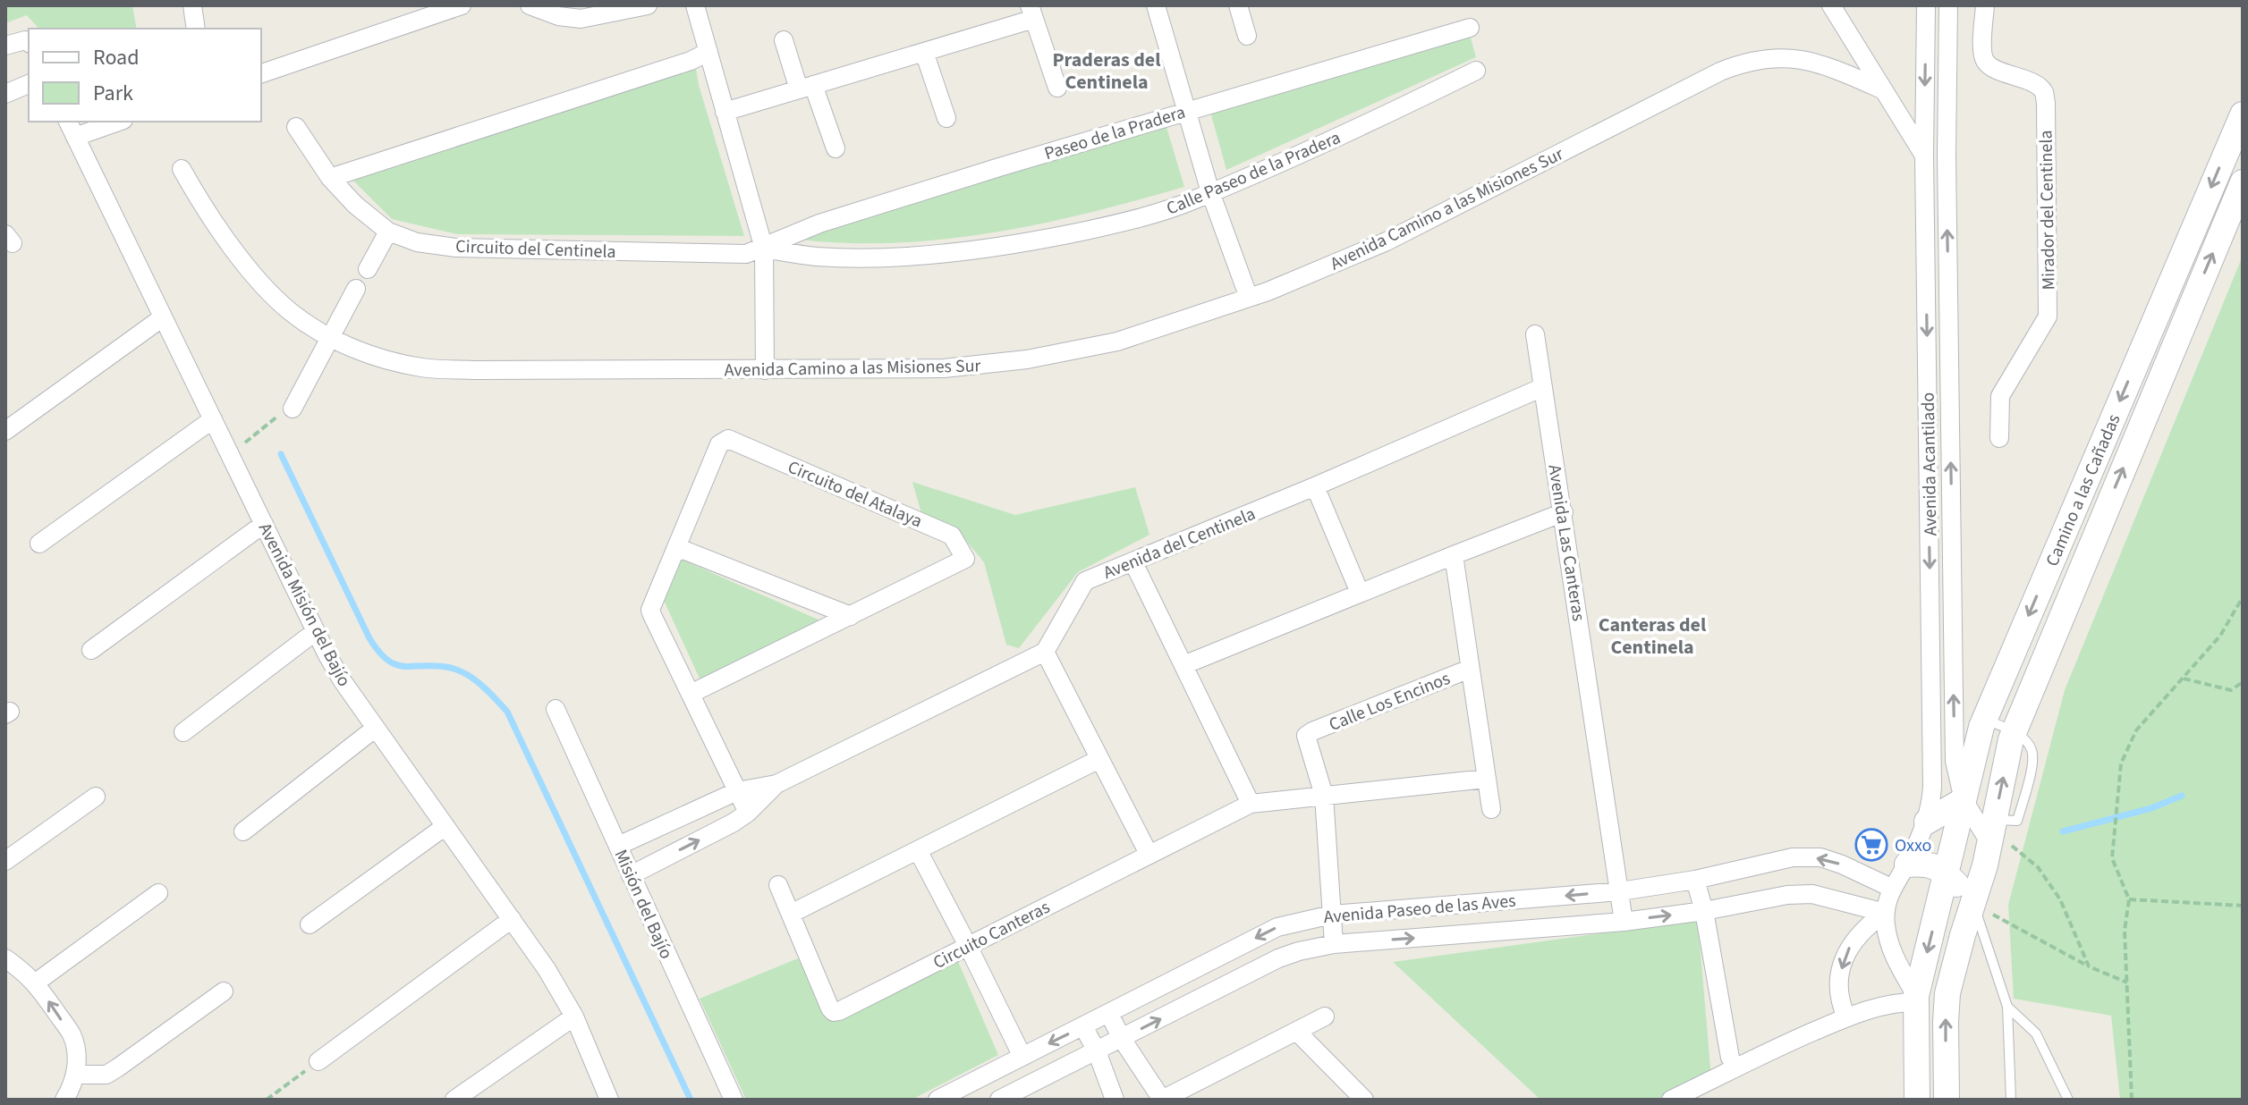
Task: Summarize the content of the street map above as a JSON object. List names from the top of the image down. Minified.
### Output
{"streets":{"main road":["Camino a las Cañadas"],"street":["Paseo de la Pradera","Calle Paseo de la Pradera","Avenida Camino a las Misiones Sur","Mirador del Centinela","Circuito del Centinela","Avenida Acantilado","Circuito del Atalaya","Avenida del Centinela","Avenida Las Canteras","Avenida Misión del Bajío","Calle Los Encinos","Misión del Bajío","Avenida Paseo de las Aves","Circuito Canteras"]},"crossings":[["Paseo de la Pradera","Calle Paseo de la Pradera"],["Paseo de la Pradera","Circuito del Centinela"],["Calle Paseo de la Pradera","Circuito del Centinela"],["Avenida Acantilado","Camino a las Cañadas"],["Avenida Acantilado","Avenida Paseo de las Aves"],["Avenida del Centinela","Avenida Las Canteras"],["Avenida Las Canteras","Avenida Paseo de las Aves"],["Calle Los Encinos","Avenida Paseo de las Aves"],["Calle Los Encinos","Circuito Canteras"]],"districts":["Praderas del Centinela","Canteras del Centinela"],"places":{"supermarket":["Oxxo"]},"legend":["Road","Park"]}
